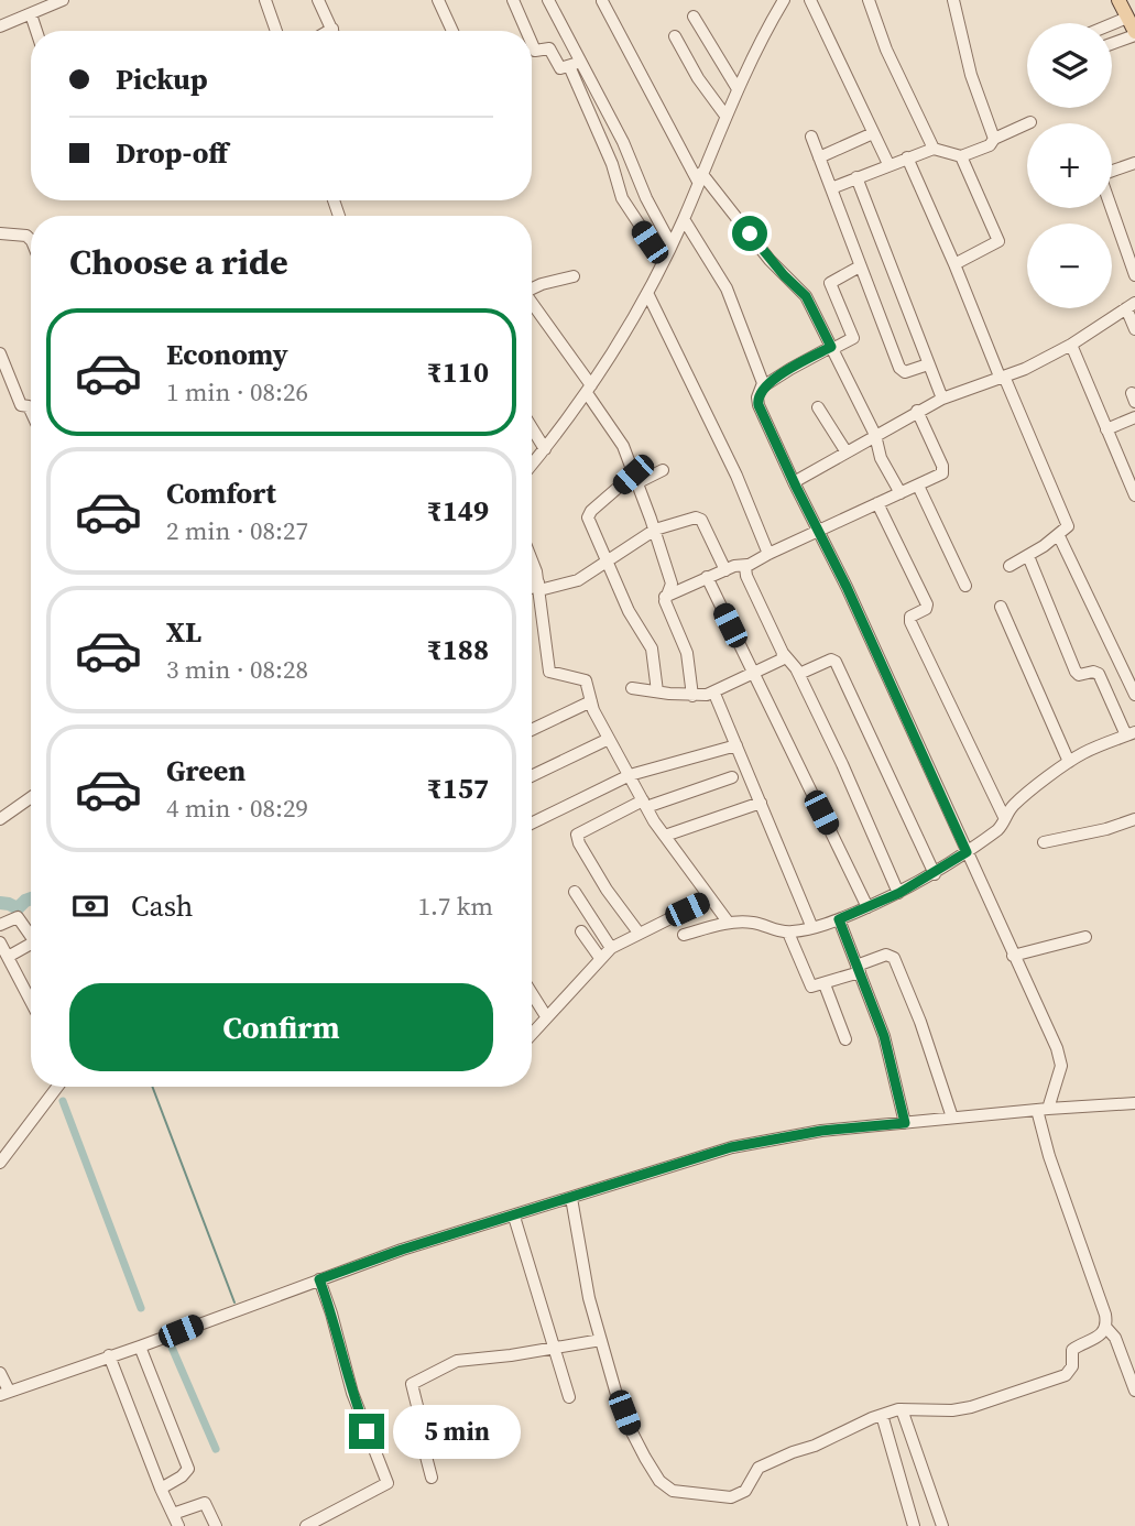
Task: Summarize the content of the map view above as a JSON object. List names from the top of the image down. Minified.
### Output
{"page":{"map_buttons":["+","−"],"banner":["Pickup","Drop-off"],"heading":"Choose a ride","list":[{"name":"Economy","note":"1 min · 08:26","value":"₹110"},{"name":"Comfort","note":"2 min · 08:27","value":"₹149"},{"name":"XL","note":"3 min · 08:28","value":"₹188"},{"name":"Green","note":"4 min · 08:29","value":"₹157"}],"pay":["Cash","1.7 km"],"buttons":"Confirm","bubble":"5 min"}}
